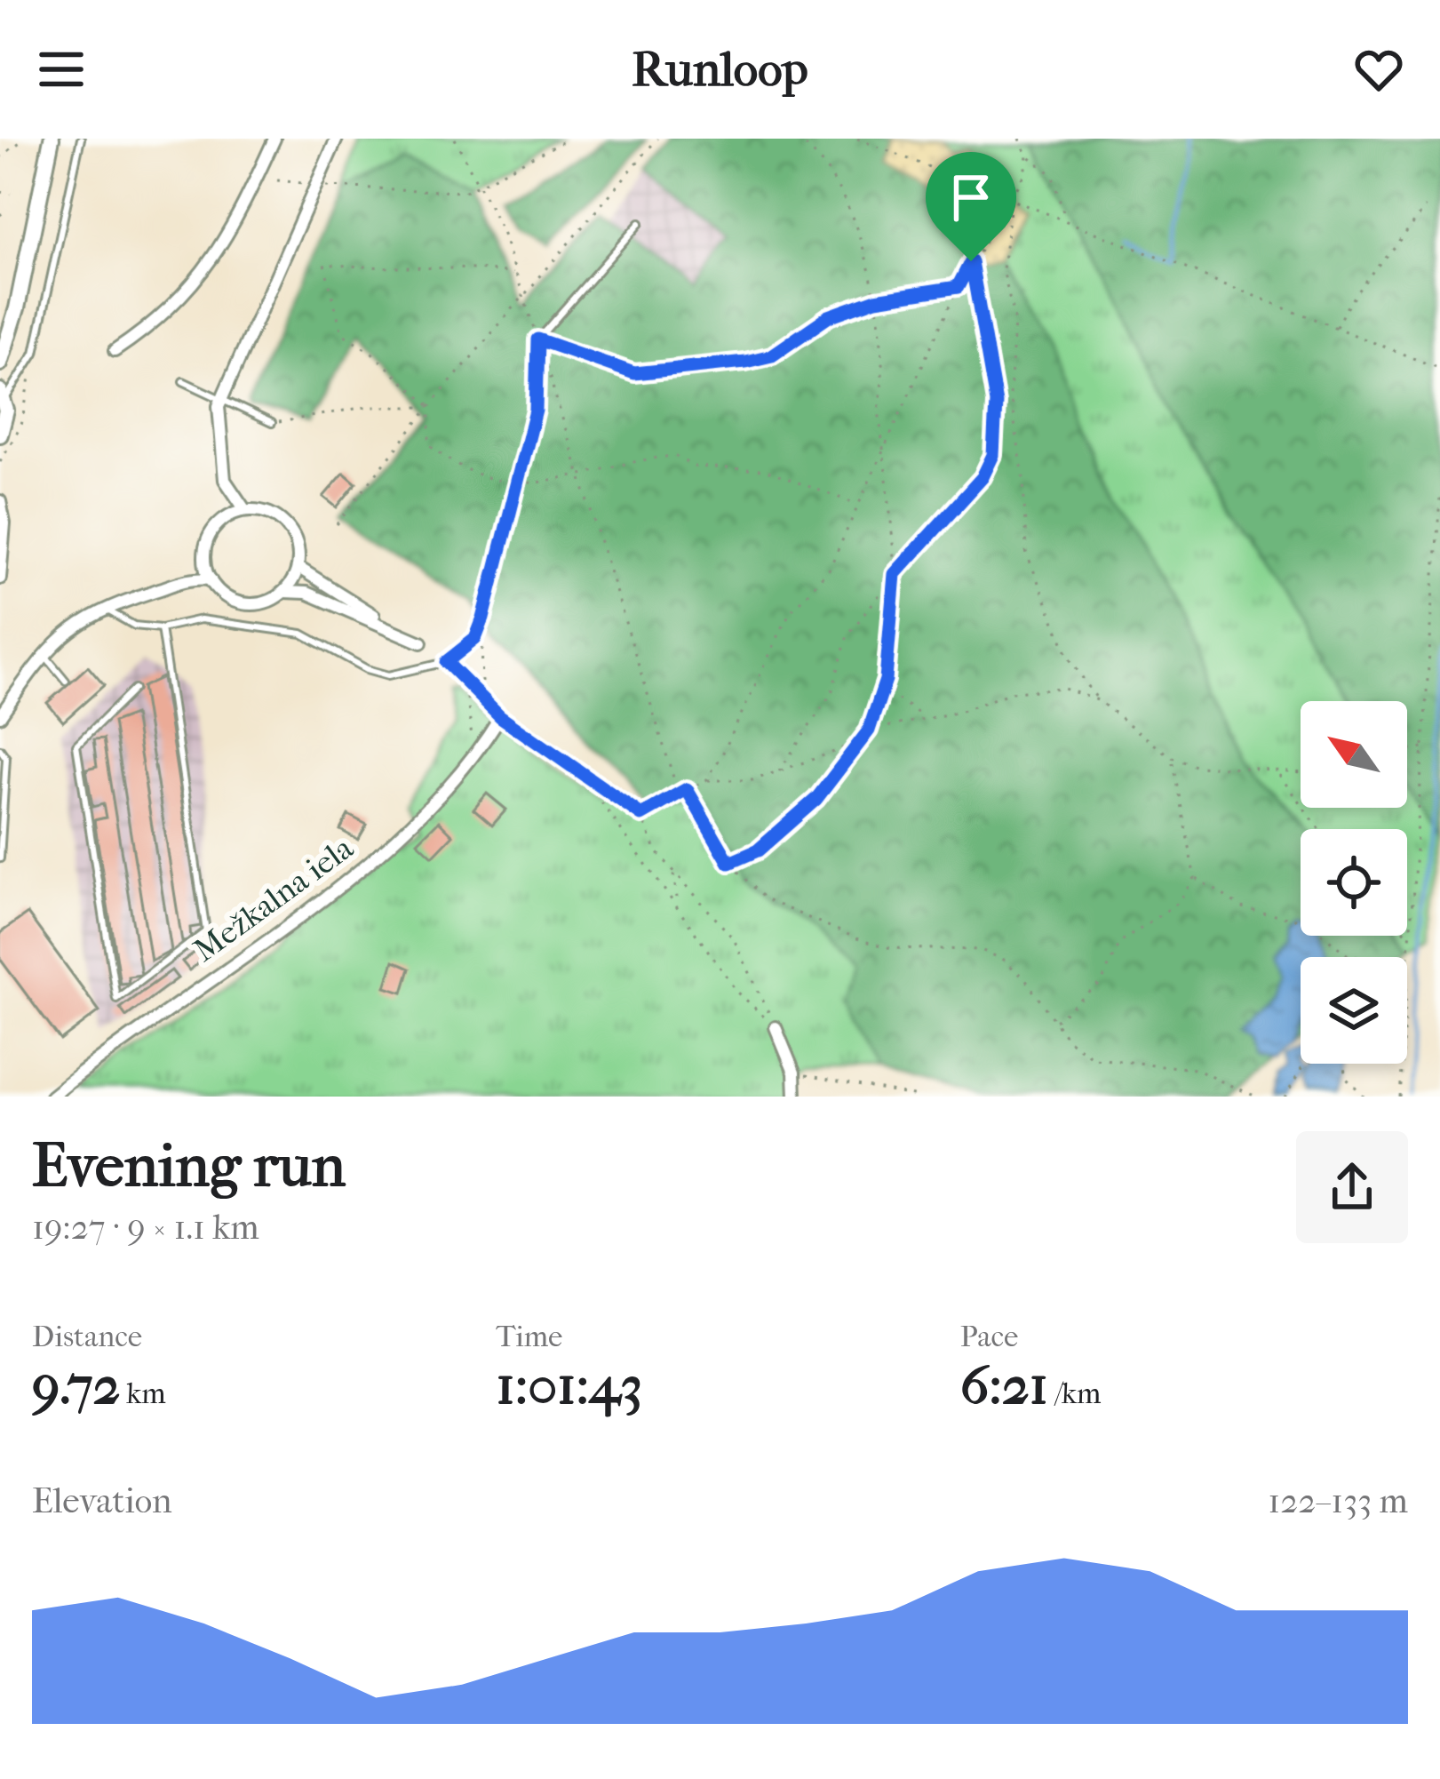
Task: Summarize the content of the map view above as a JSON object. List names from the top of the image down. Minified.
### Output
{"streets":{"street":["Mežkalna iela"]},"north":"top left","page":{"header":"Runloop","heading":["Evening run","19:27 · 9 × 1.1 km"],"stats":[["Distance","9.72 km"],["Time","1:01:43"],["Pace","6:21 /km"]],"chart":["Elevation","122–133 m"]}}
